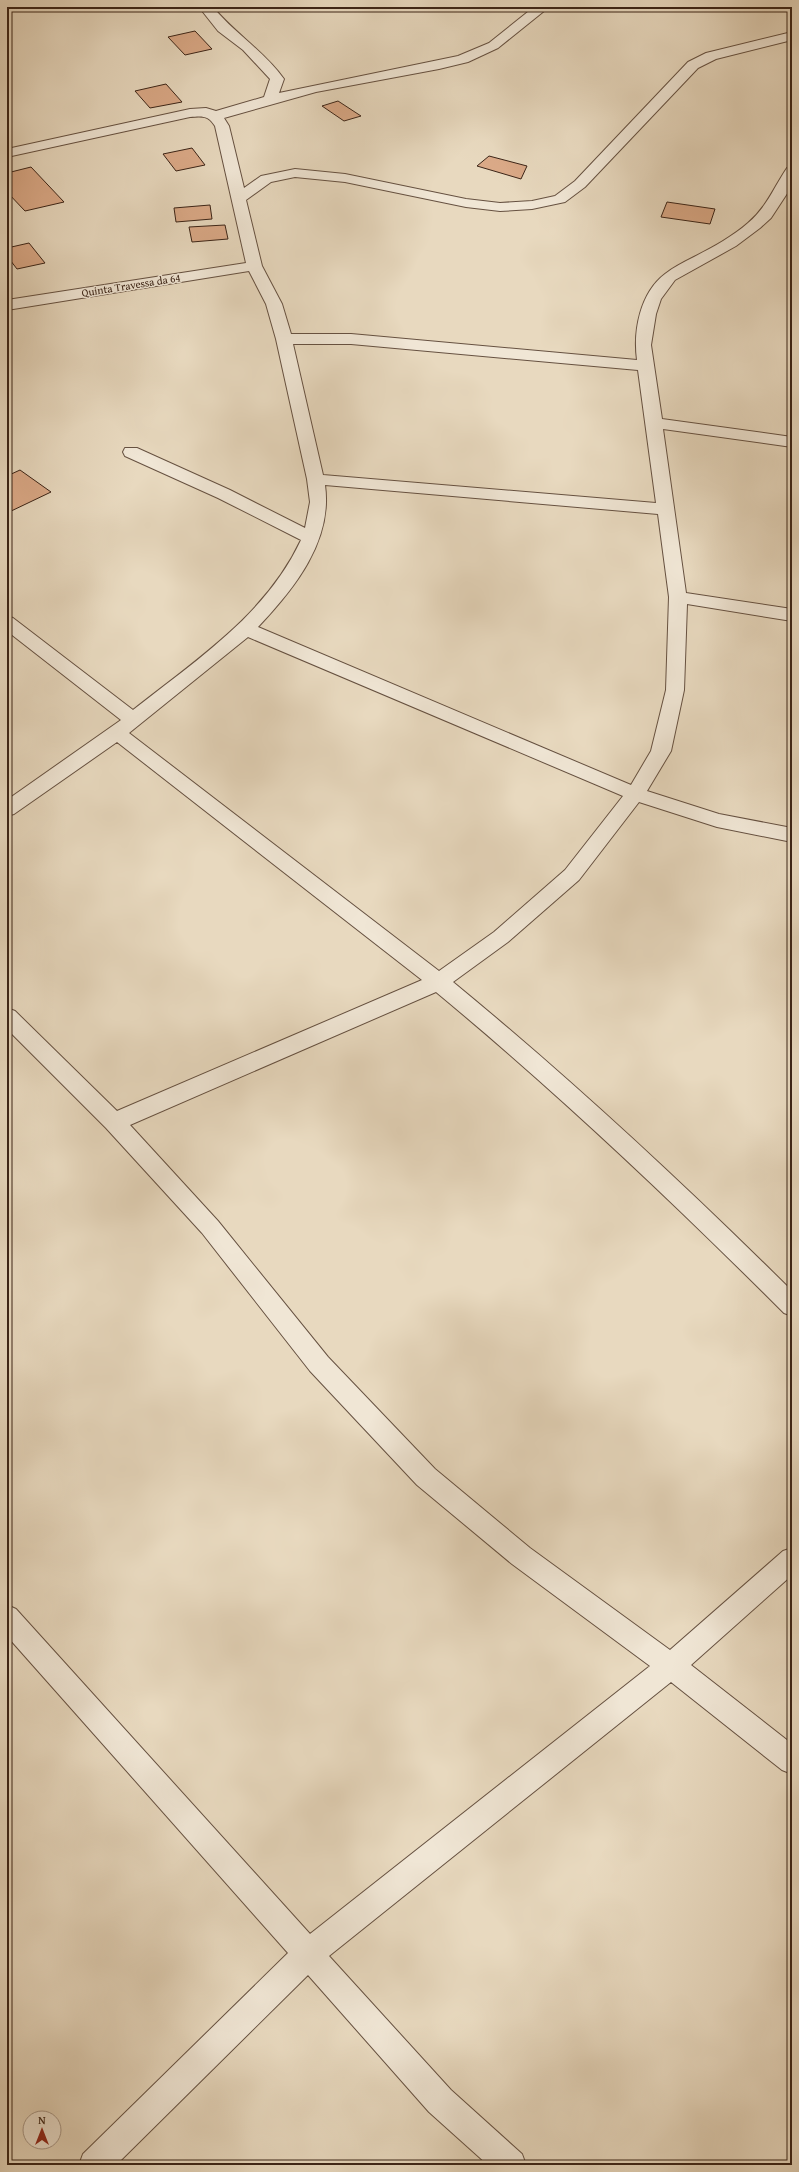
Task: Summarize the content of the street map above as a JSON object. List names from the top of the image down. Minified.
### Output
{"streets":{"street":["Quinta Travessa da 64"]},"north":"top"}
